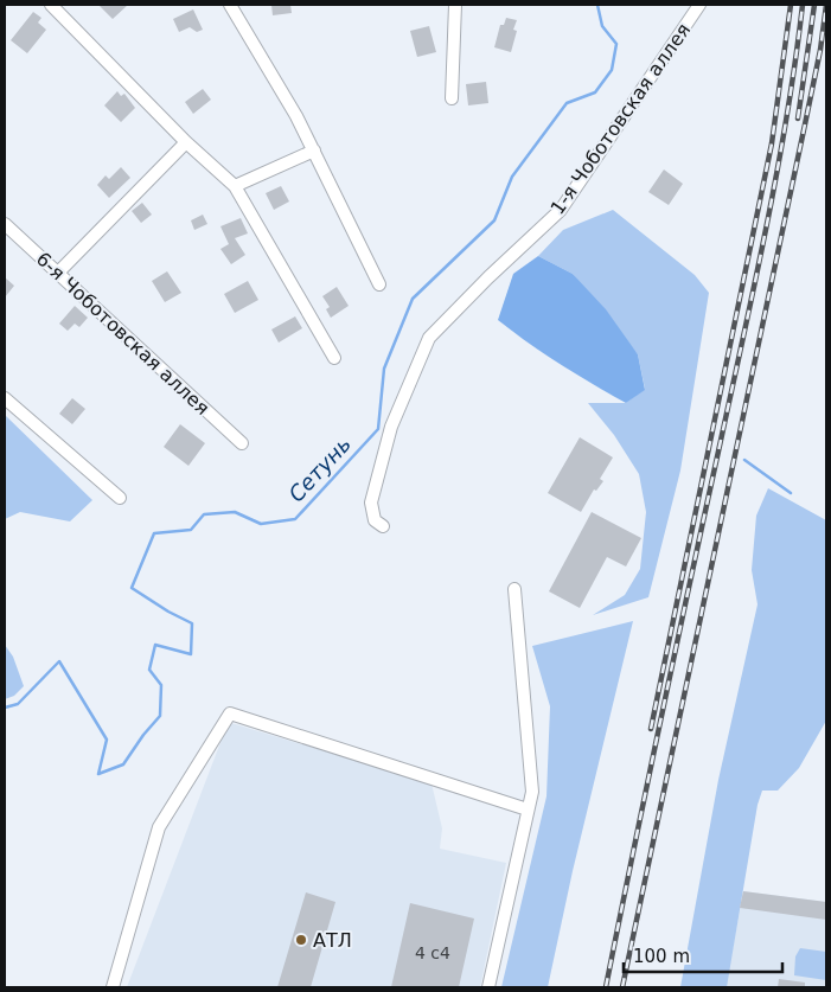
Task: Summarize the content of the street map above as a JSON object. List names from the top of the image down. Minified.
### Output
{"streets":{"street":["1-я Чоботовская аллея","6-я Чоботовская аллея"]},"water":["Сетунь"],"places":["АТЛ"],"house_numbers":["4 с4"],"scale_bar":"100 m"}
